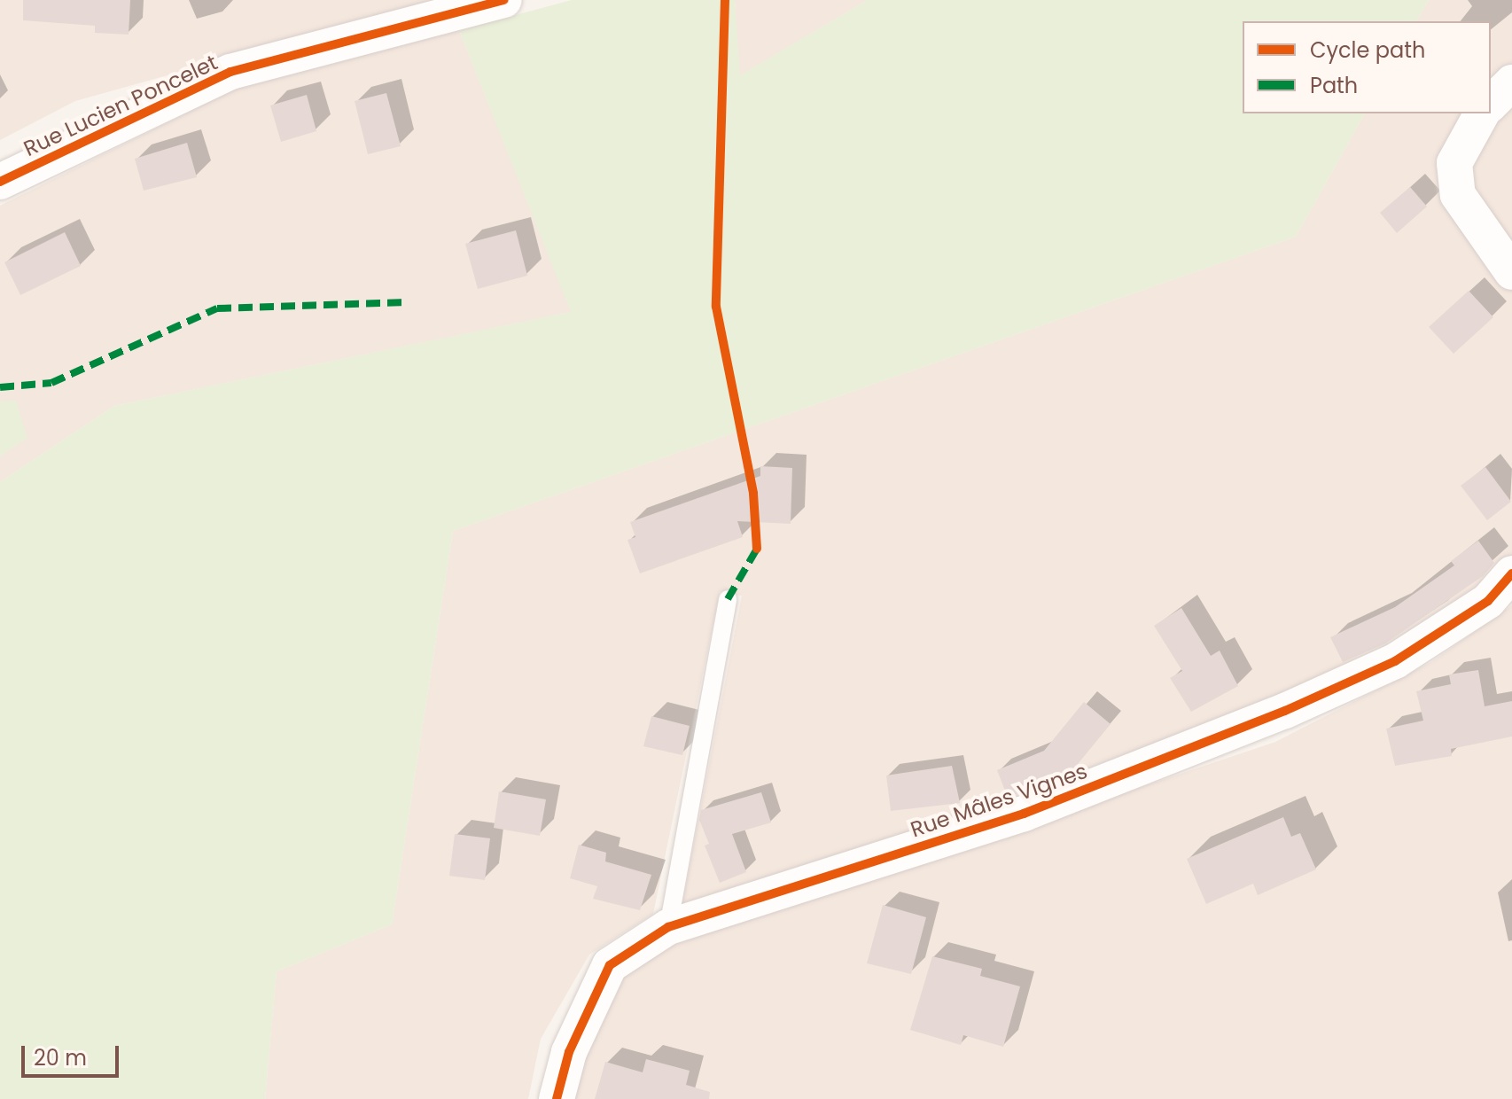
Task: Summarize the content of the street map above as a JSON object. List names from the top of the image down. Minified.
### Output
{"streets":{"street":["Rue Lucien Poncelet","Rue Mâles Vignes"]},"legend":["Cycle path","Path"],"scale_bar":"20 m"}
